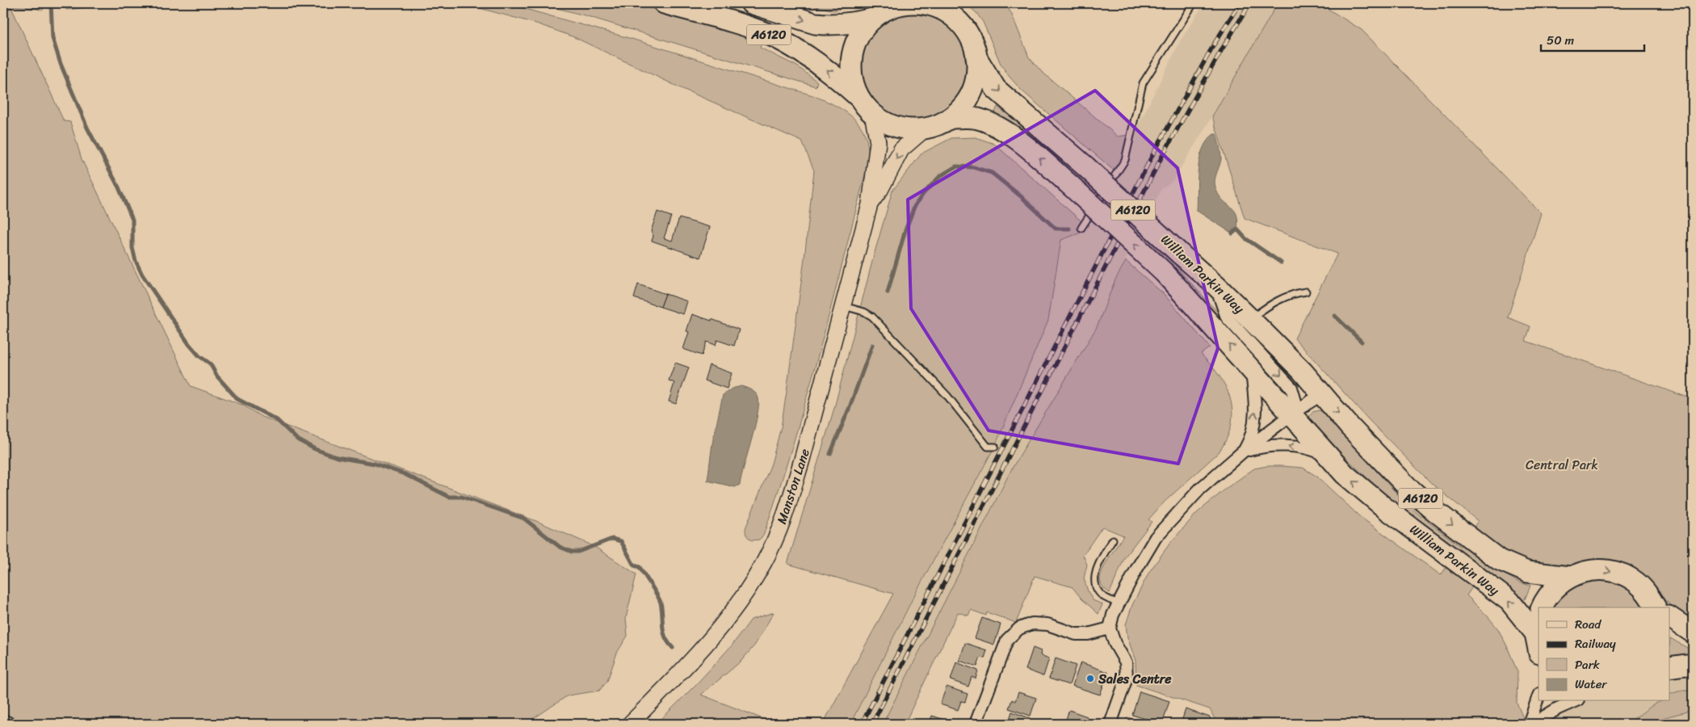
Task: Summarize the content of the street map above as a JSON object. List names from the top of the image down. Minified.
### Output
{"streets":{"highway":["A6120","William Parkin Way"],"street":["Manston Lane"]},"crossings":[["A6120","William Parkin Way"],["A6120","Manston Lane"],["William Parkin Way","Manston Lane"]],"parks":["Central Park"],"places":["Sales Centre"],"legend":["Road","Railway","Park","Water"],"scale_bar":"50 m"}
